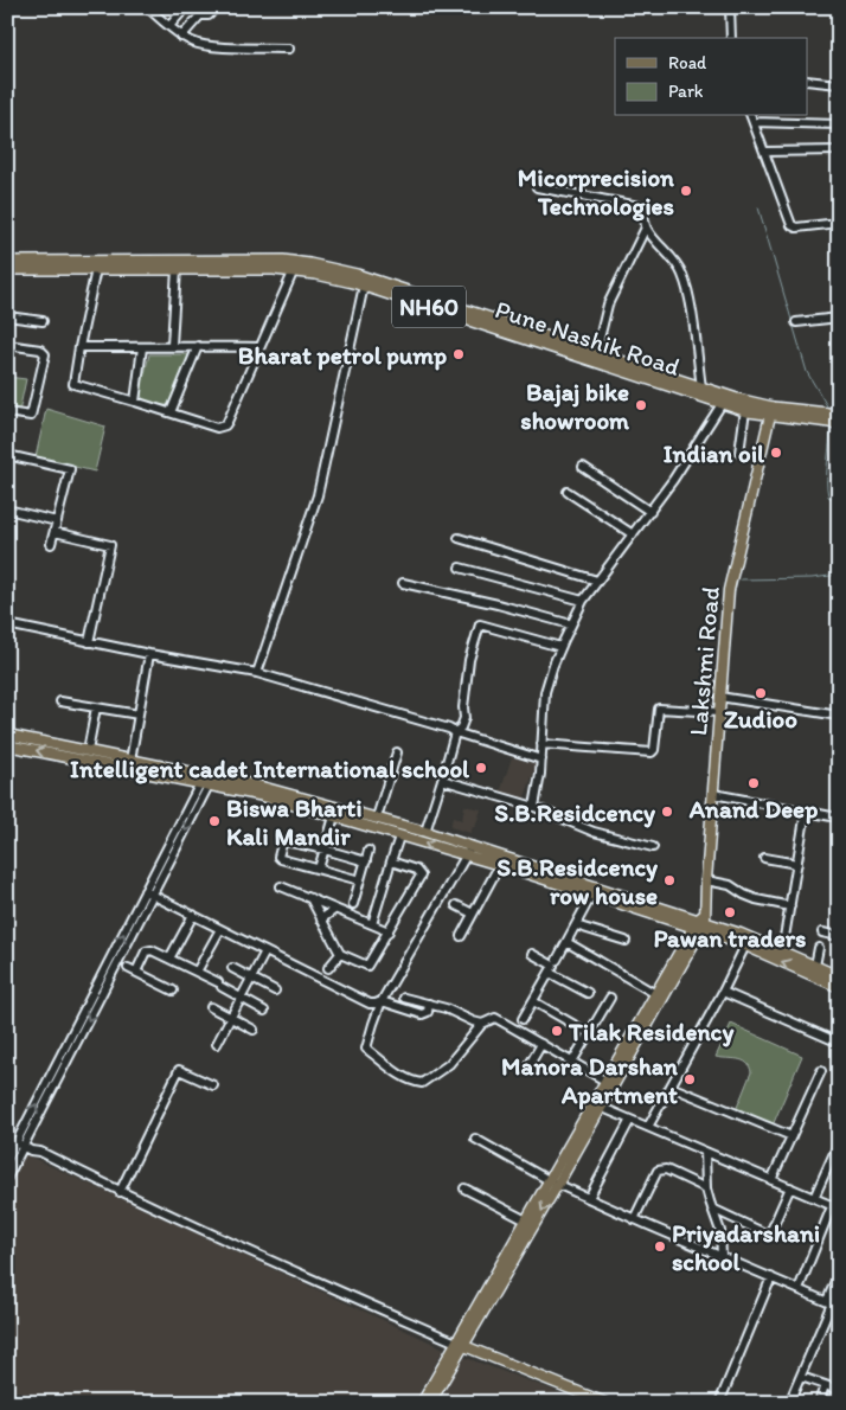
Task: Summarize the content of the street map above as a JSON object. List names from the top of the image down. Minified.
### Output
{"streets":{"highway":["NH60","Pune Nashik Road"],"main road":["Lakshmi Road"]},"crossings":[["Pune Nashik Road","Lakshmi Road"]],"places":["Micorprecision Technologies","Bharat petrol pump","Bajaj bike showroom","Indian oil","Zudioo","Intelligent cadet International school","Anand Deep","S.B.Residcency","Biswa Bharti Kali Mandir","S.B.Residcency row house","Pawan traders","Tilak Residency","Manora Darshan Apartment","Priyadarshani school"],"legend":["Road","Park"]}
